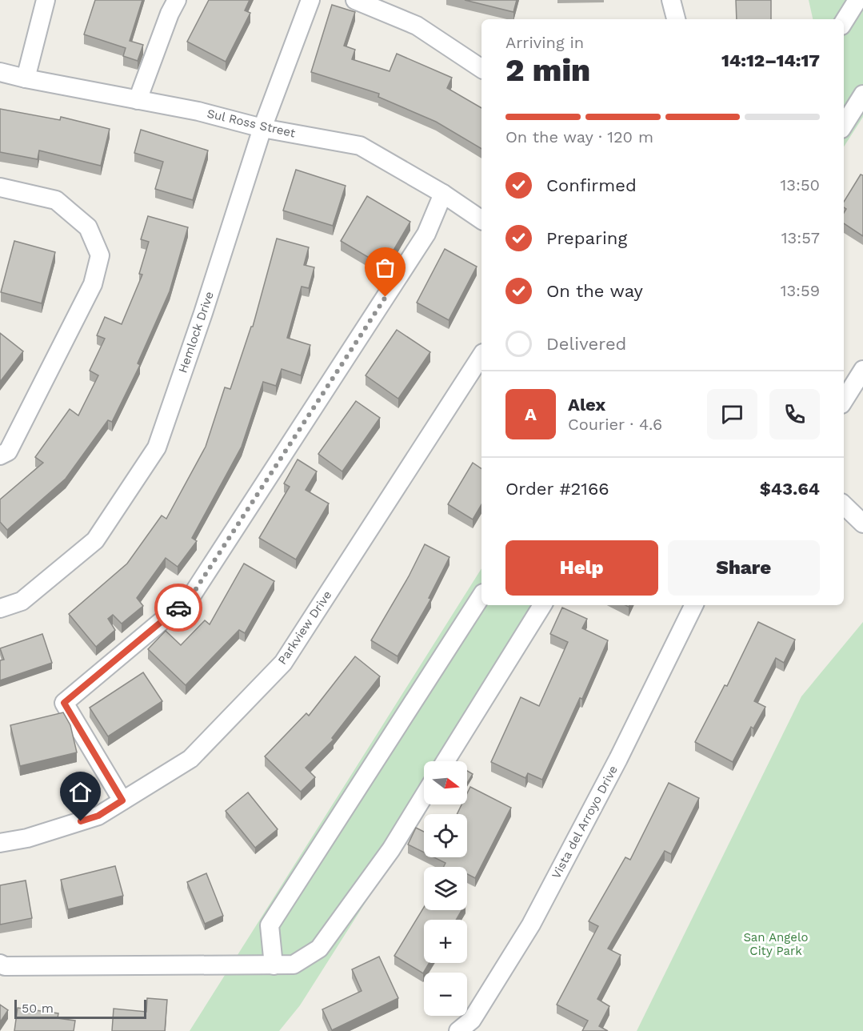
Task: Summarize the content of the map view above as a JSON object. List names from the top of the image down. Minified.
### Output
{"streets":{"street":["Sul Ross Street","Hemlock Drive","Parkview Drive","Vista del Arroyo Drive"]},"crossings":[["Sul Ross Street","Hemlock Drive"]],"parks":["San Angelo City Park"],"scale_bar":"50 m","north":"right","page":{"heading":["2 min","Arriving in","14:12–14:17"],"panel":["Alex","Courier · 4.6","Order #2166","$43.64"],"bar":"On the way · 120 m","list":[["Confirmed","13:50"],["Preparing","13:57"],["On the way","13:59"],"Delivered"],"round":"A","buttons":["Help","Share"],"map_buttons":["+","−"],"scale":"50 m"}}
